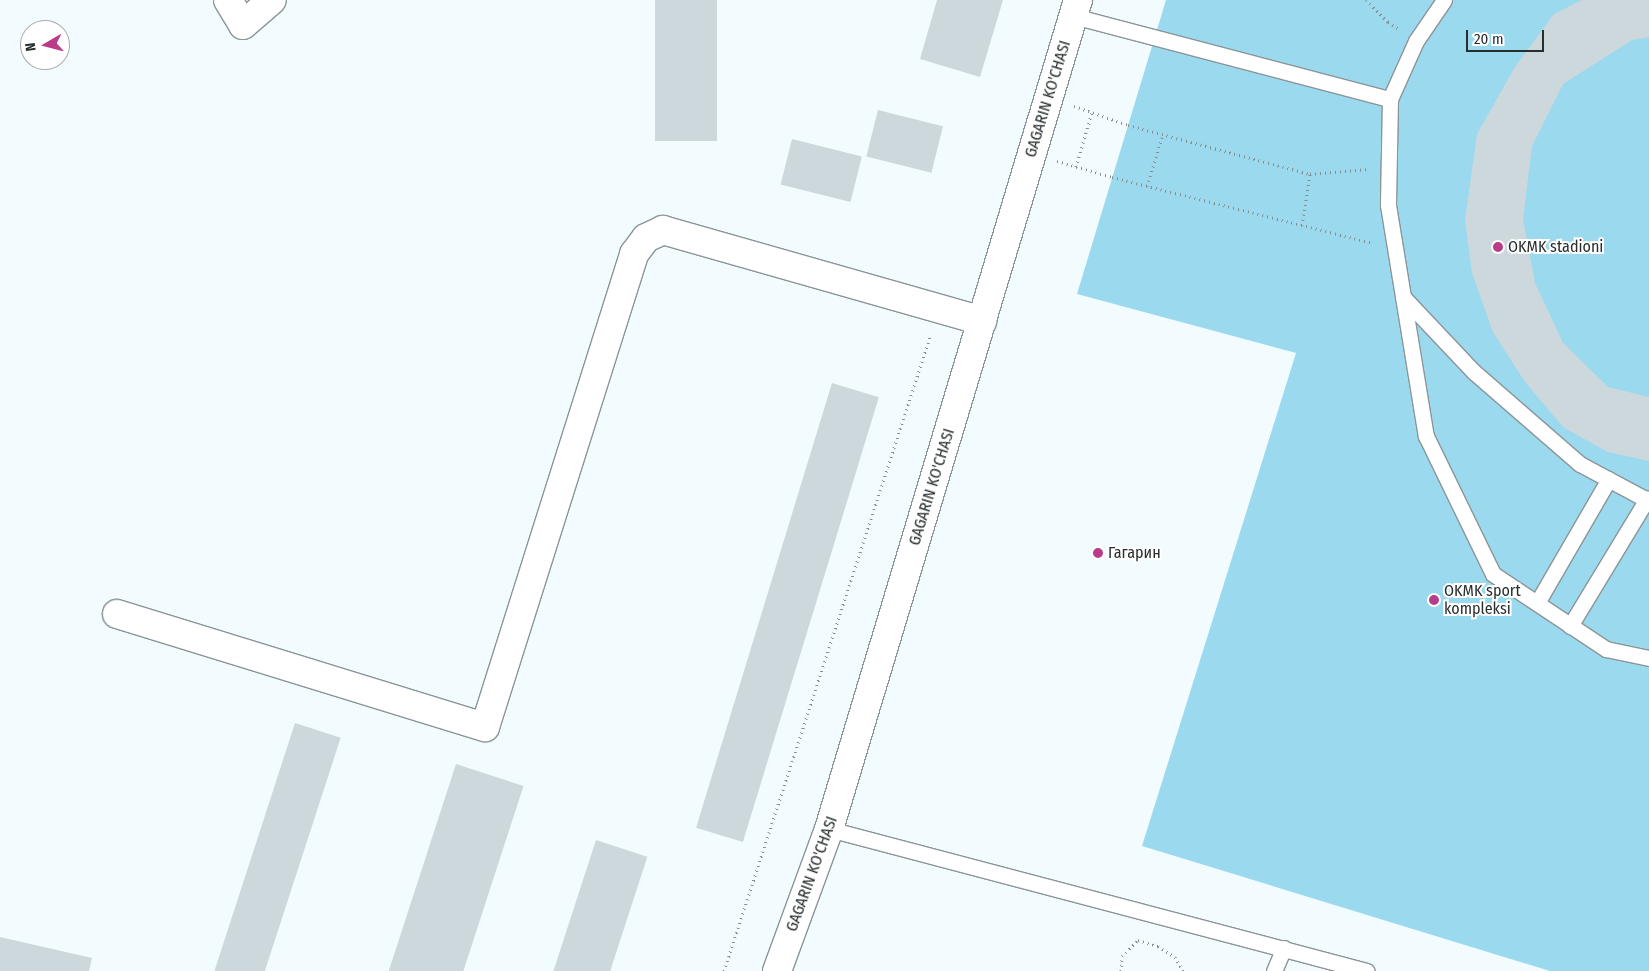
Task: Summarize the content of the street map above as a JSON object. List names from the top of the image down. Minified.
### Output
{"streets":{"street":["GAGARIN KO'CHASI"]},"places":["OKMK stadioni","Гагарин","OKMK sport kompleksi"],"scale_bar":"20 m","north":"left"}
